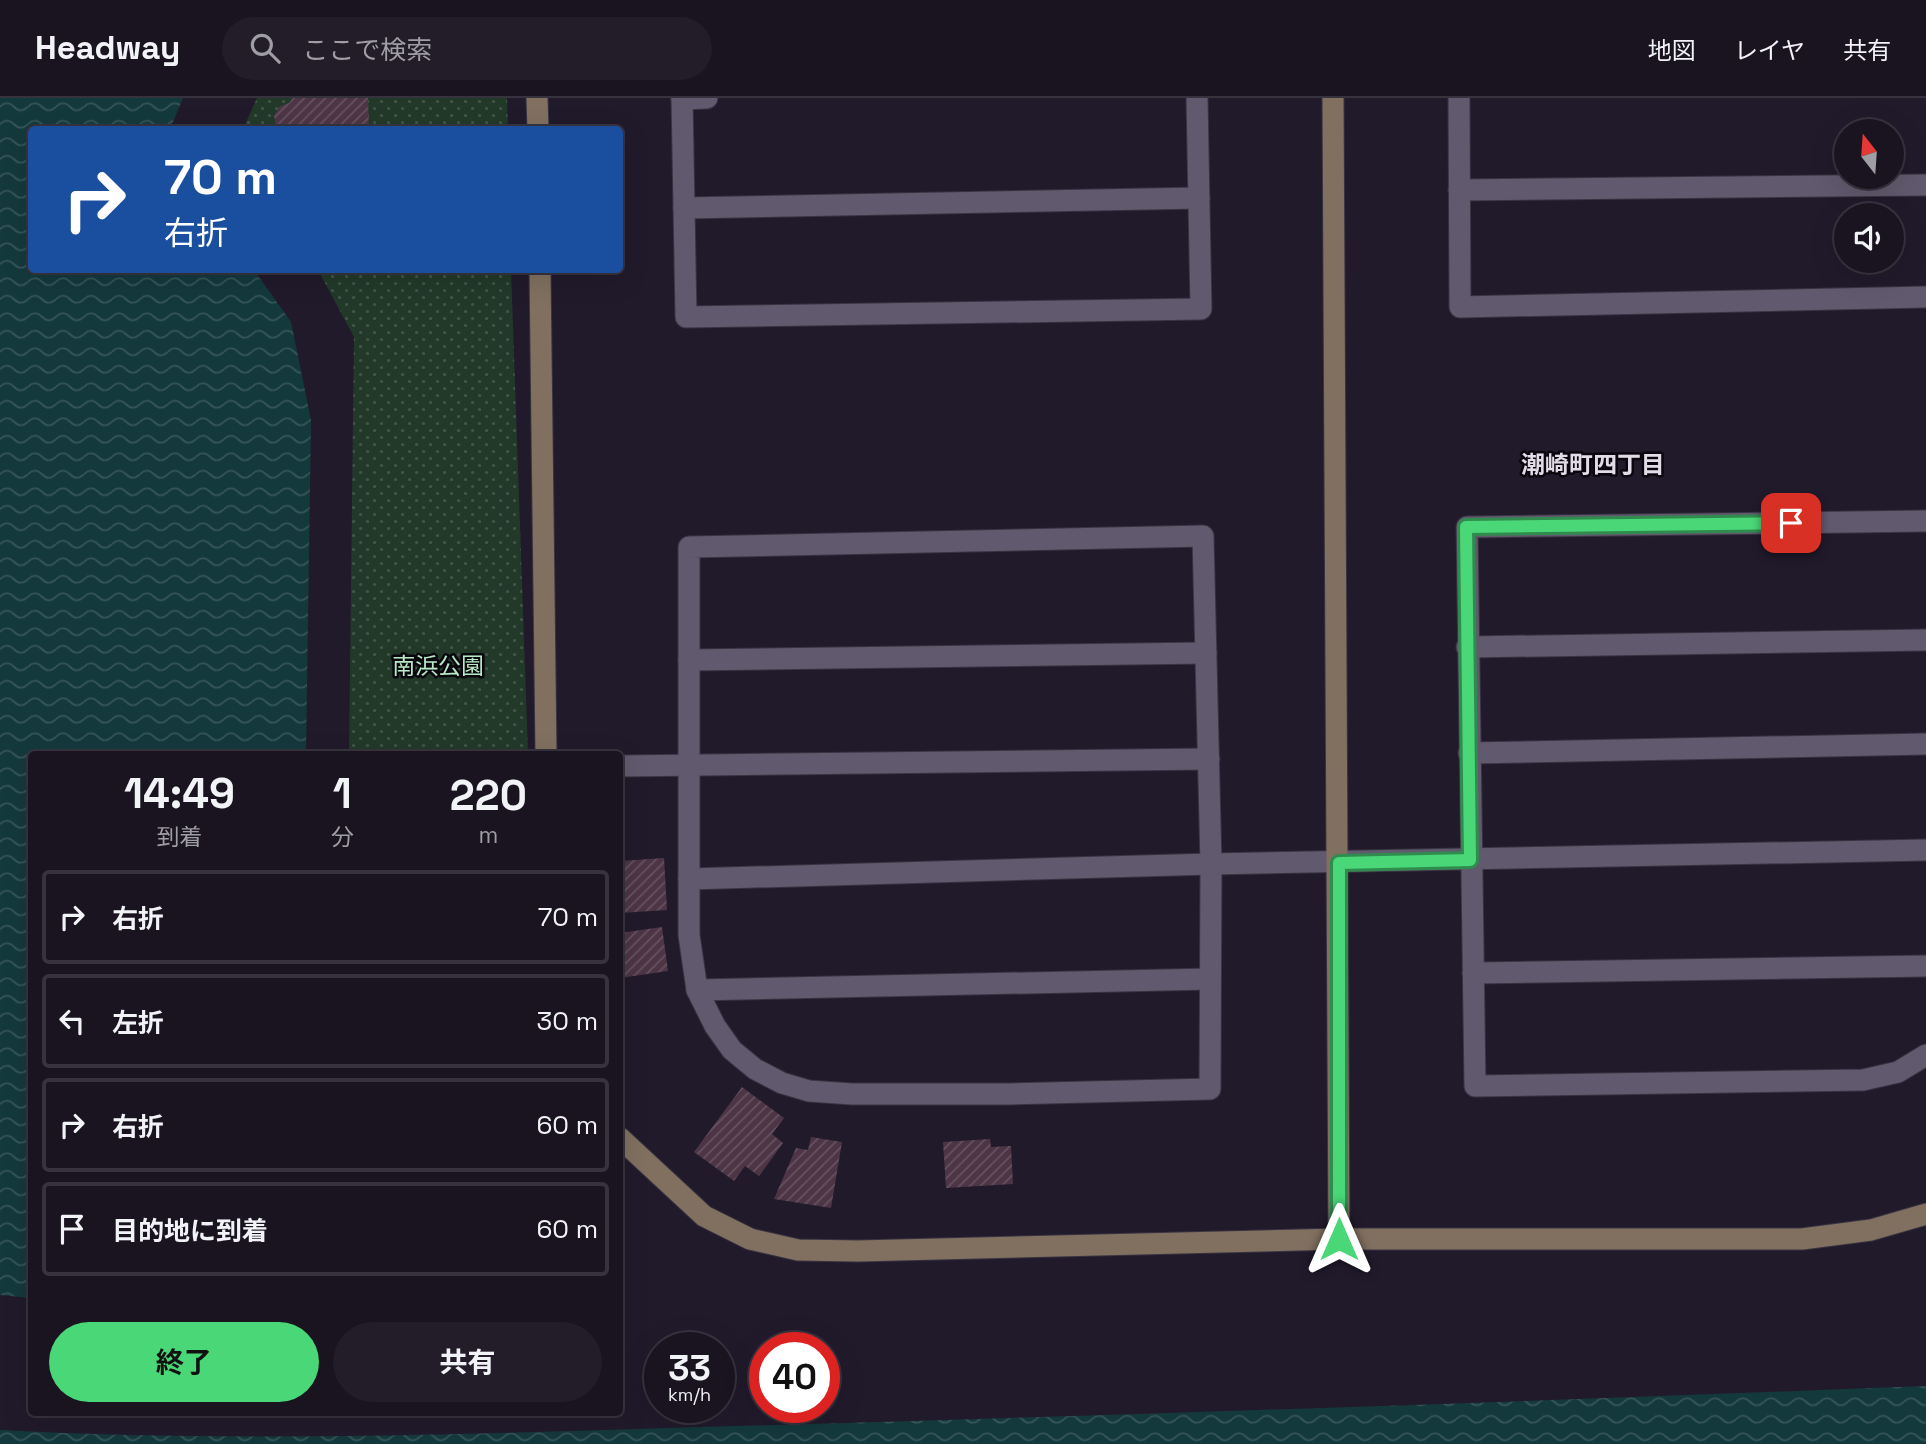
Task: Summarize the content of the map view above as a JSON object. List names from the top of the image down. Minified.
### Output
{"districts":["潮崎町四丁目"],"parks":["南浜公園"],"north":"top","page":{"header":"Headway","search":"ここで検索","nav":["地図","レイヤ","共有"],"turn":["70 m","右折"],"eta":["14:49","到着","1","分","220","m"],"list":[{"name":"右折","value":"70 m"},{"name":"左折","value":"30 m"},{"name":"右折","value":"60 m"},{"name":"目的地に到着","value":"60 m"}],"buttons":["終了","共有"],"speed":"33 km/h","limit":"40"}}
